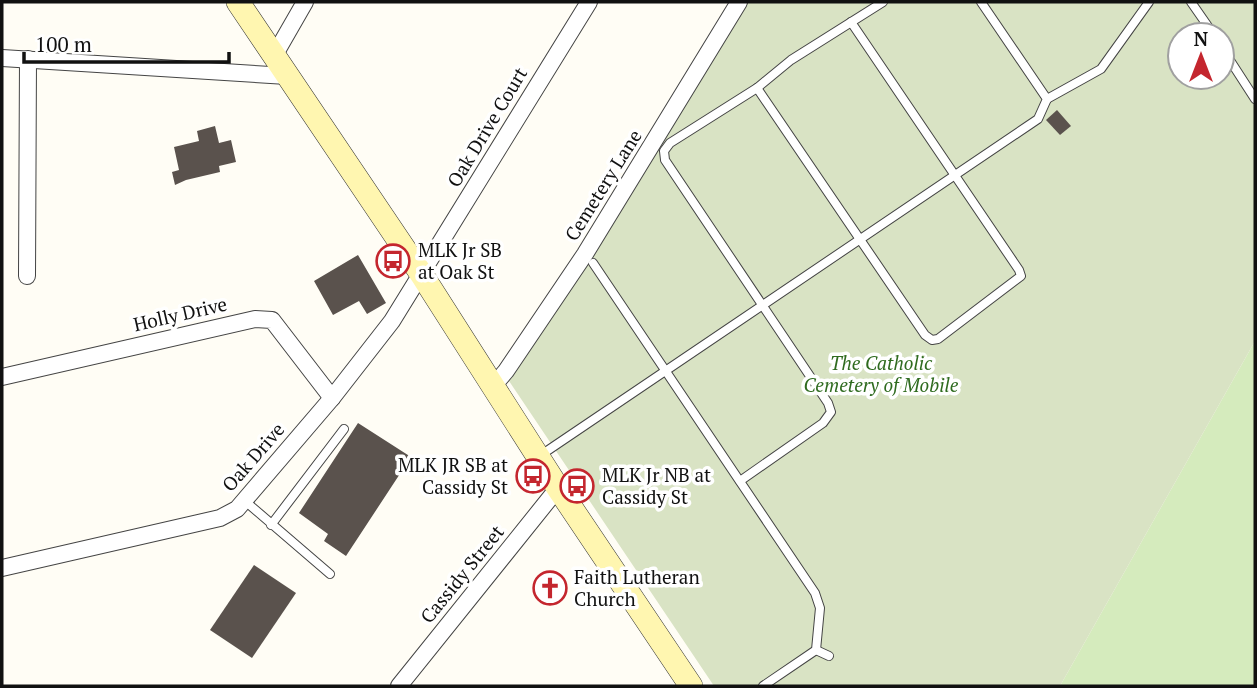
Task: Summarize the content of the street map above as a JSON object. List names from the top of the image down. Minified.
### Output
{"streets":{"street":["Oak Drive Court","Cemetery Lane","Holly Drive","Oak Drive","Cassidy Street"]},"crossings":[["Oak Drive Court","Oak Drive"],["Holly Drive","Oak Drive"]],"parks":["The Catholic Cemetery of Mobile"],"places":{"bus stop":["MLK Jr SB at Oak St","MLK JR SB at Cassidy St","MLK Jr NB at Cassidy St"],"church":["Faith Lutheran Church"]},"scale_bar":"100 m","north":"top"}
